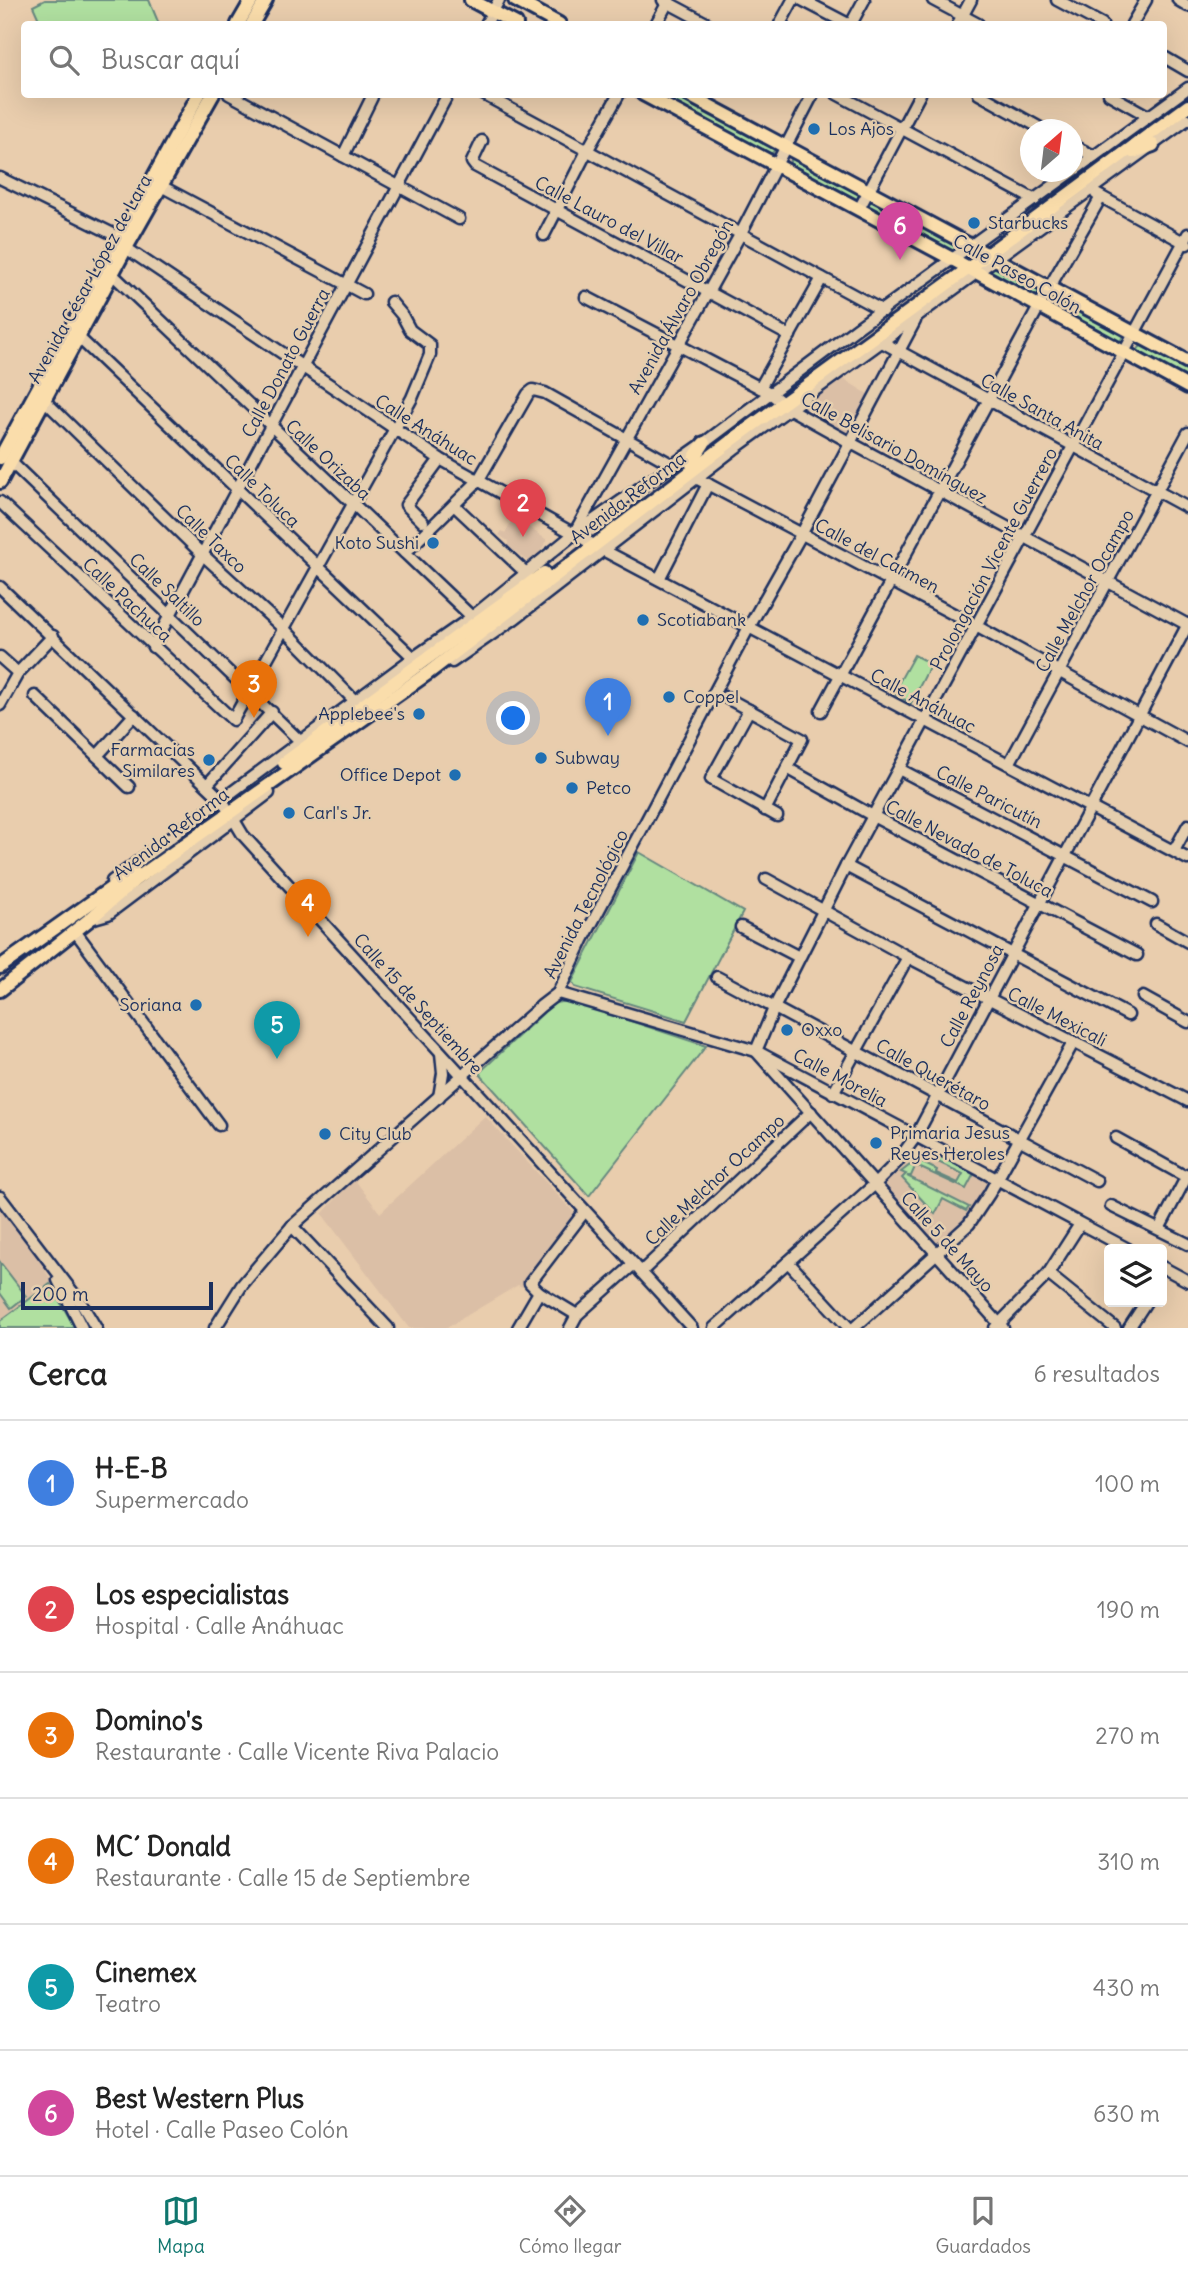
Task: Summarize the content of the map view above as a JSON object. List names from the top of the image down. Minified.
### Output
{"streets":{"main road":["Calle Paseo Colón","Avenida César López de Lara","Avenida Reforma"],"street":["Calle Lauro del Villar","Avenida Álvaro Obregón","Calle Donato Guerra","Calle Santa Anita","Calle Anáhuac","Calle Belisario Domínguez","Calle Orizaba","Calle Toluca","Calle Taxco","Calle del Carmen","Prolongación Vicente Guerrero","Calle Saltillo","Calle Melchor Ocampo","Calle Pachuca","Calle Paricutín","Calle Nevado de Toluca","Avenida Tecnológico","Calle Reynosa","Calle 15 de Septiembre","Calle Mexicali","Calle Querétaro","Calle Morelia","Calle 5 de Mayo"]},"crossings":[["Calle Lauro del Villar","Avenida Álvaro Obregón"],["Calle Paseo Colón","Avenida Álvaro Obregón"],["Calle Paseo Colón","Avenida Reforma"],["Calle Paseo Colón","Prolongación Vicente Guerrero"],["Avenida César López de Lara","Calle Anáhuac"],["Avenida César López de Lara","Calle Orizaba"],["Avenida César López de Lara","Calle Toluca"],["Avenida César López de Lara","Calle Taxco"],["Avenida César López de Lara","Calle Saltillo"],["Avenida Álvaro Obregón","Calle Anáhuac"],["Avenida Álvaro Obregón","Calle Belisario Domínguez"],["Avenida Álvaro Obregón","Avenida Reforma"],["Calle Donato Guerra","Calle Anáhuac"],["Calle Donato Guerra","Calle Orizaba"],["Calle Donato Guerra","Calle Toluca"],["Calle Donato Guerra","Calle Taxco"],["Calle Donato Guerra","Calle Saltillo"],["Calle Donato Guerra","Calle Pachuca"],["Calle Santa Anita","Avenida Reforma"],["Calle Santa Anita","Prolongación Vicente Guerrero"],["Calle Santa Anita","Calle Melchor Ocampo"],["Calle Santa Anita","Avenida Tecnológico"],["Calle Anáhuac","Avenida Reforma"],["Calle Anáhuac","Prolongación Vicente Guerrero"],["Calle Anáhuac","Calle Melchor Ocampo"],["Calle Anáhuac","Avenida Tecnológico"],["Calle Anáhuac","Calle Reynosa"],["Calle Belisario Domínguez","Avenida Reforma"],["Calle Belisario Domínguez","Prolongación Vicente Guerrero"],["Calle Belisario Domínguez","Calle Melchor Ocampo"],["Calle Belisario Domínguez","Avenida Tecnológico"],["Calle Belisario Domínguez","Calle Reynosa"],["Calle Orizaba","Avenida Reforma"],["Calle Toluca","Avenida Reforma"],["Avenida Reforma","Calle Taxco"],["Avenida Reforma","Calle del Carmen"],["Avenida Reforma","Calle Saltillo"],["Avenida Reforma","Avenida Tecnológico"],["Avenida Reforma","Calle 15 de Septiembre"],["Calle del Carmen","Prolongación Vicente Guerrero"],["Calle del Carmen","Calle Melchor Ocampo"],["Calle del Carmen","Avenida Tecnológico"],["Calle del Carmen","Calle Reynosa"],["Prolongación Vicente Guerrero","Calle Paricutín"],["Prolongación Vicente Guerrero","Calle Nevado de Toluca"],["Prolongación Vicente Guerrero","Calle Mexicali"],["Prolongación Vicente Guerrero","Calle Querétaro"],["Prolongación Vicente Guerrero","Calle Morelia"],["Prolongación Vicente Guerrero","Calle 5 de Mayo"],["Calle Saltillo","Calle Pachuca"],["Calle Melchor Ocampo","Calle 15 de Septiembre"],["Calle Melchor Ocampo","Calle 5 de Mayo"],["Calle Paricutín","Calle Reynosa"],["Calle Nevado de Toluca","Calle Reynosa"],["Avenida Tecnológico","Calle 15 de Septiembre"],["Avenida Tecnológico","Calle Morelia"],["Calle Reynosa","Calle Mexicali"],["Calle Reynosa","Calle Querétaro"],["Calle Reynosa","Calle Morelia"],["Calle Reynosa","Calle 5 de Mayo"],["Calle Morelia","Calle 5 de Mayo"]],"places":["Los Ajos","Starbucks","Koto Sushi","Scotiabank","Coppel","Applebee's","Subway","Farmacias Similares","Office Depot","Petco","Carl's Jr.","Soriana","Oxxo","City Club","Primaria Jesus Reyes Heroles"],"scale_bar":"200 m","north":"top right","page":{"search":"Buscar aquí","pins":["6","2","3","1","4","5"],"scale":"200 m","heading":["Cerca","6 resultados"],"list":[{"mark":"1","name":"H-E-B","note":"Supermercado","value":"100 m"},{"mark":"2","name":"Los especialistas","note":"Hospital · Calle Anáhuac","value":"190 m"},{"mark":"3","name":"Domino's","note":"Restaurante · Calle Vicente Riva Palacio","value":"270 m"},{"mark":"4","name":"MC´ Donald","note":"Restaurante · Calle 15 de Septiembre","value":"310 m"},{"mark":"5","name":"Cinemex","note":"Teatro","value":"430 m"},{"mark":"6","name":"Best Western Plus","note":"Hotel · Calle Paseo Colón","value":"630 m"}],"nav":["Mapa","Cómo llegar","Guardados"]}}
